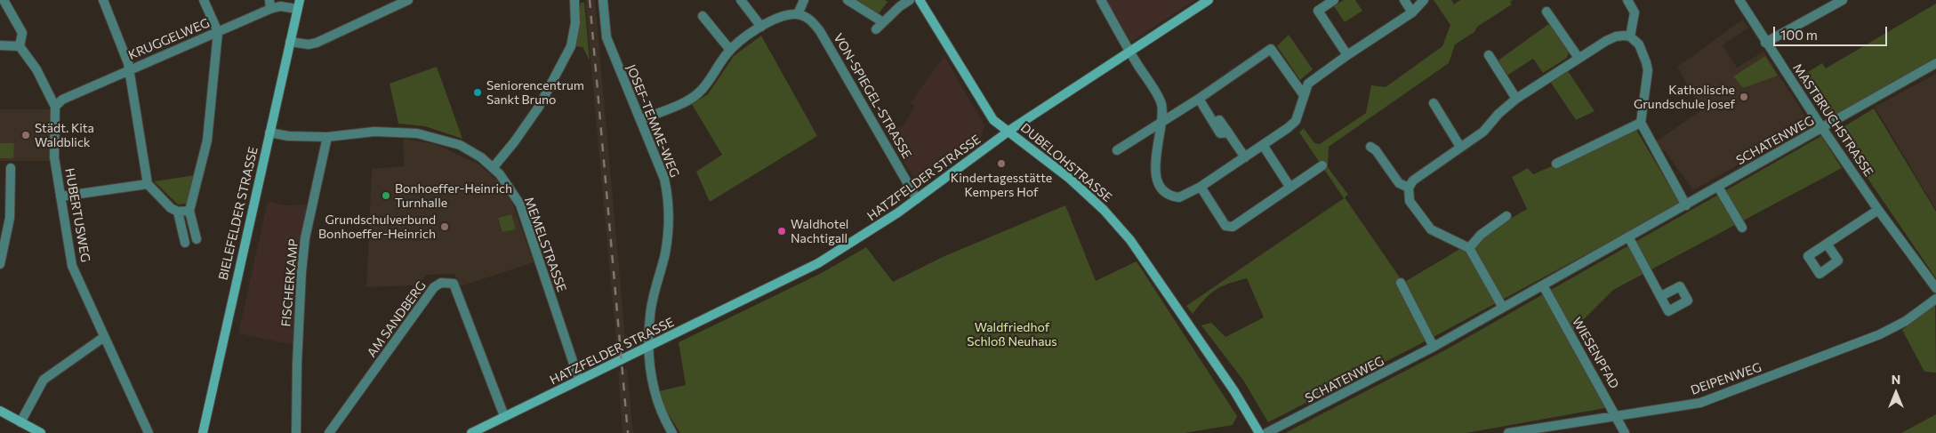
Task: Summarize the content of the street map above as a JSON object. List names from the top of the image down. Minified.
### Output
{"streets":{"main road":["DUBELOHSTRASSE","HATZFELDER STRASSE","BIELEFELDER STRASSE"],"street":["KRUGGELWEG","VON-SPIEGEL-STRASSE","MASTBRUCHSTRASSE","JOSEF-TEMME-WEG","SCHATENWEG","HUBERTUSWEG","MEMELSTRASSE","FISCHERKAMP","AM SANDBERG","WIESENPFAD","DEIPENWEG"]},"crossings":[["KRUGGELWEG","BIELEFELDER STRASSE"],["KRUGGELWEG","HUBERTUSWEG"],["VON-SPIEGEL-STRASSE","HATZFELDER STRASSE"],["MASTBRUCHSTRASSE","SCHATENWEG"],["JOSEF-TEMME-WEG","HATZFELDER STRASSE"],["SCHATENWEG","WIESENPFAD"],["DUBELOHSTRASSE","HATZFELDER STRASSE"],["HATZFELDER STRASSE","MEMELSTRASSE"],["HATZFELDER STRASSE","AM SANDBERG"],["BIELEFELDER STRASSE","MEMELSTRASSE"],["MEMELSTRASSE","FISCHERKAMP"],["WIESENPFAD","DEIPENWEG"]],"parks":["Waldfriedhof Schloß Neuhaus"],"places":["Seniorencentrum Sankt Bruno","Katholische Grundschule Josef","Städt. Kita Waldblick","Kindertagesstätte Kempers Hof","Bonhoeffer-Heinrich Turnhalle","Grundschulverbund Bonhoeffer-Heinrich","Waldhotel Nachtigall"],"scale_bar":"100 m","north":"top"}
